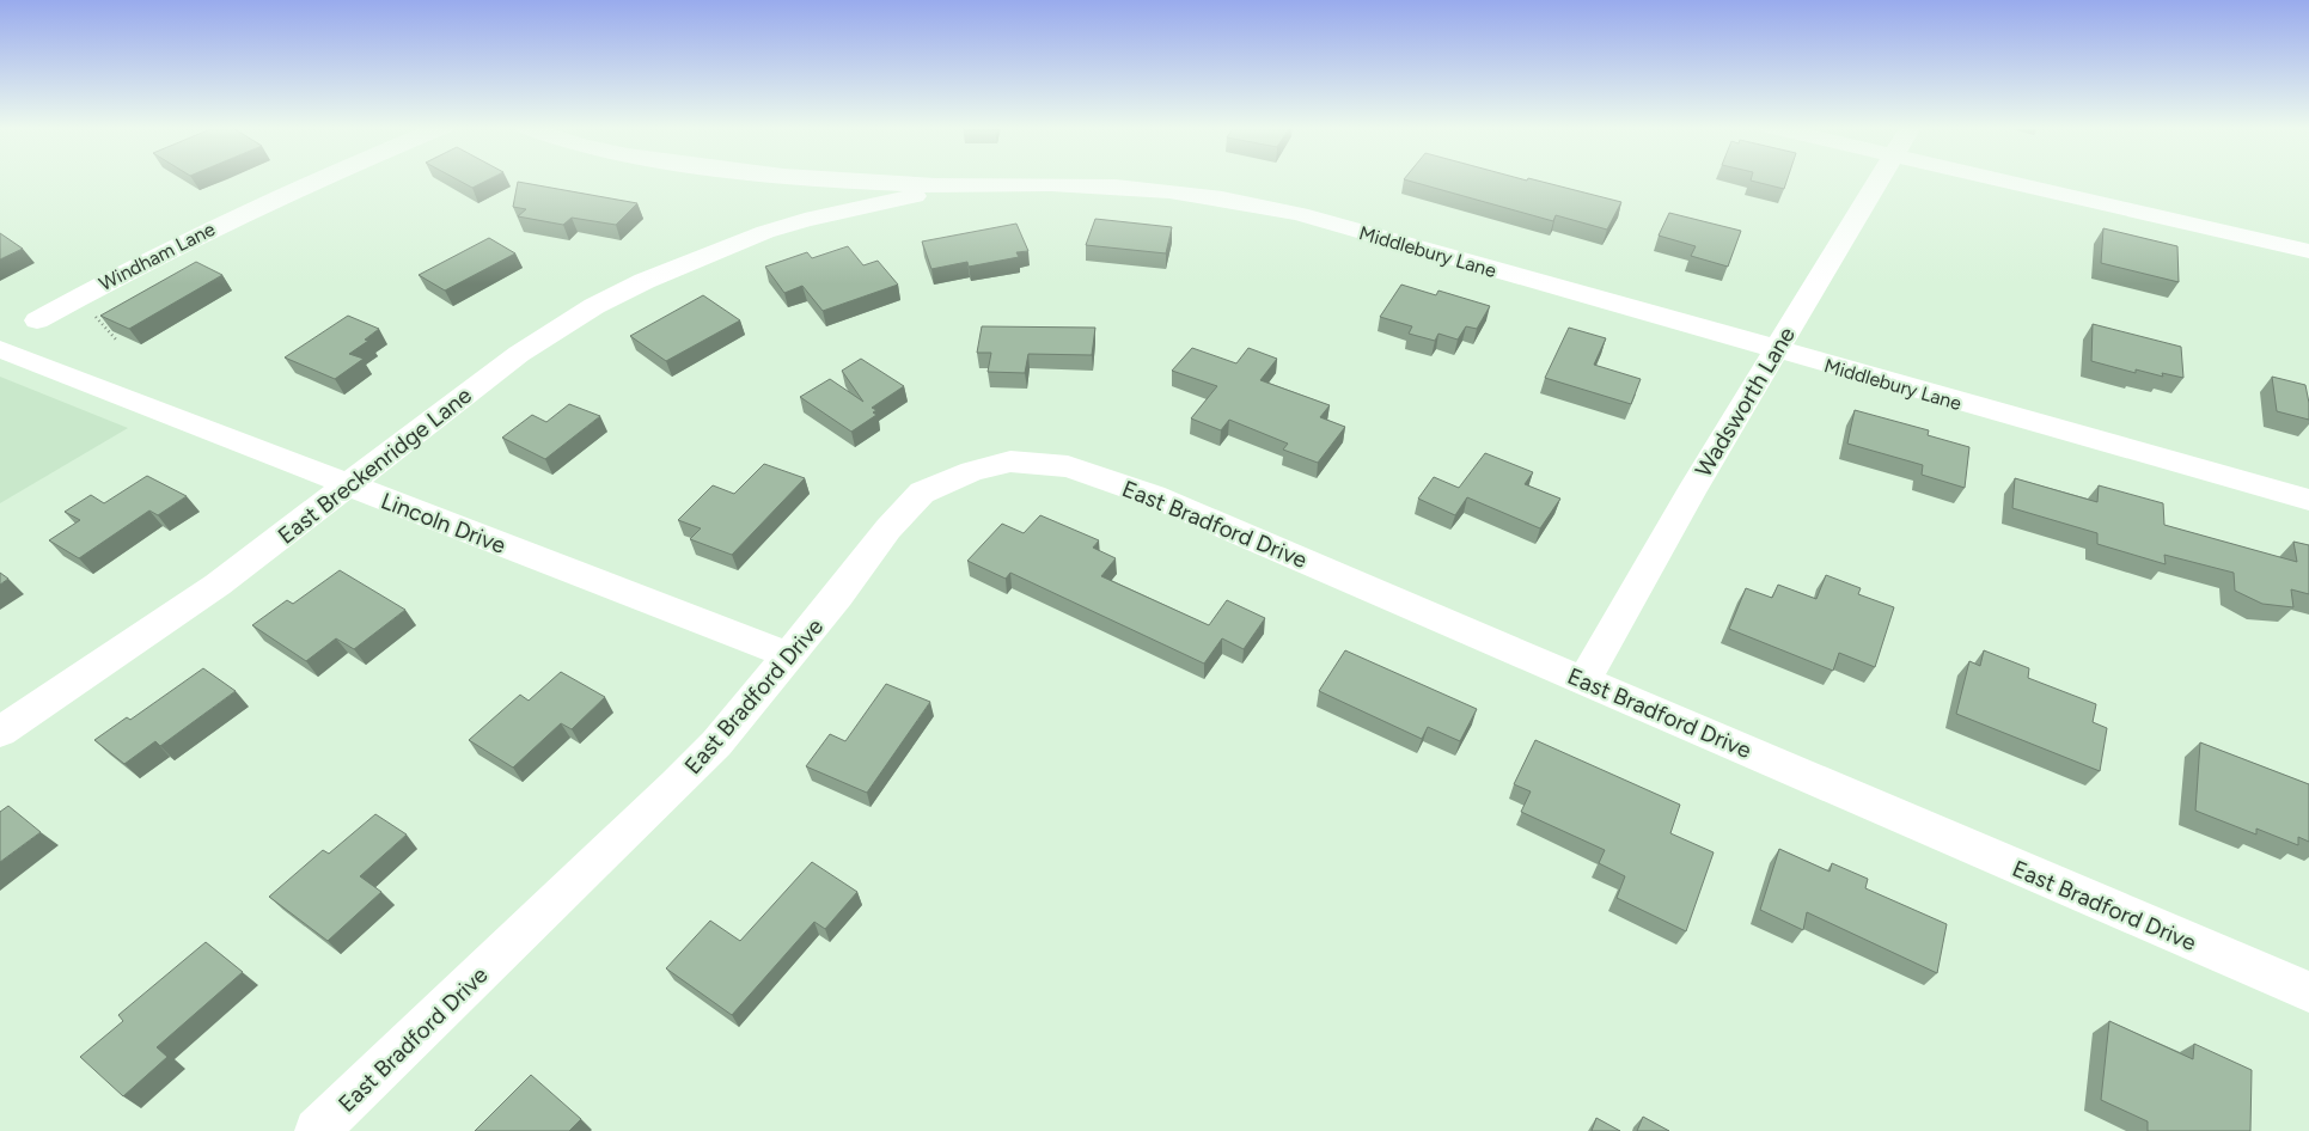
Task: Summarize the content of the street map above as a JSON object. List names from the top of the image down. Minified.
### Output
{"streets":{"street":["Middlebury Lane","Windham Lane","Wadsworth Lane","East Breckenridge Lane","Lincoln Drive","East Bradford Drive"]},"crossings":[["Middlebury Lane","Wadsworth Lane"],["Middlebury Lane","East Breckenridge Lane"],["Wadsworth Lane","East Bradford Drive"],["East Breckenridge Lane","Lincoln Drive"],["Lincoln Drive","East Bradford Drive"]]}
